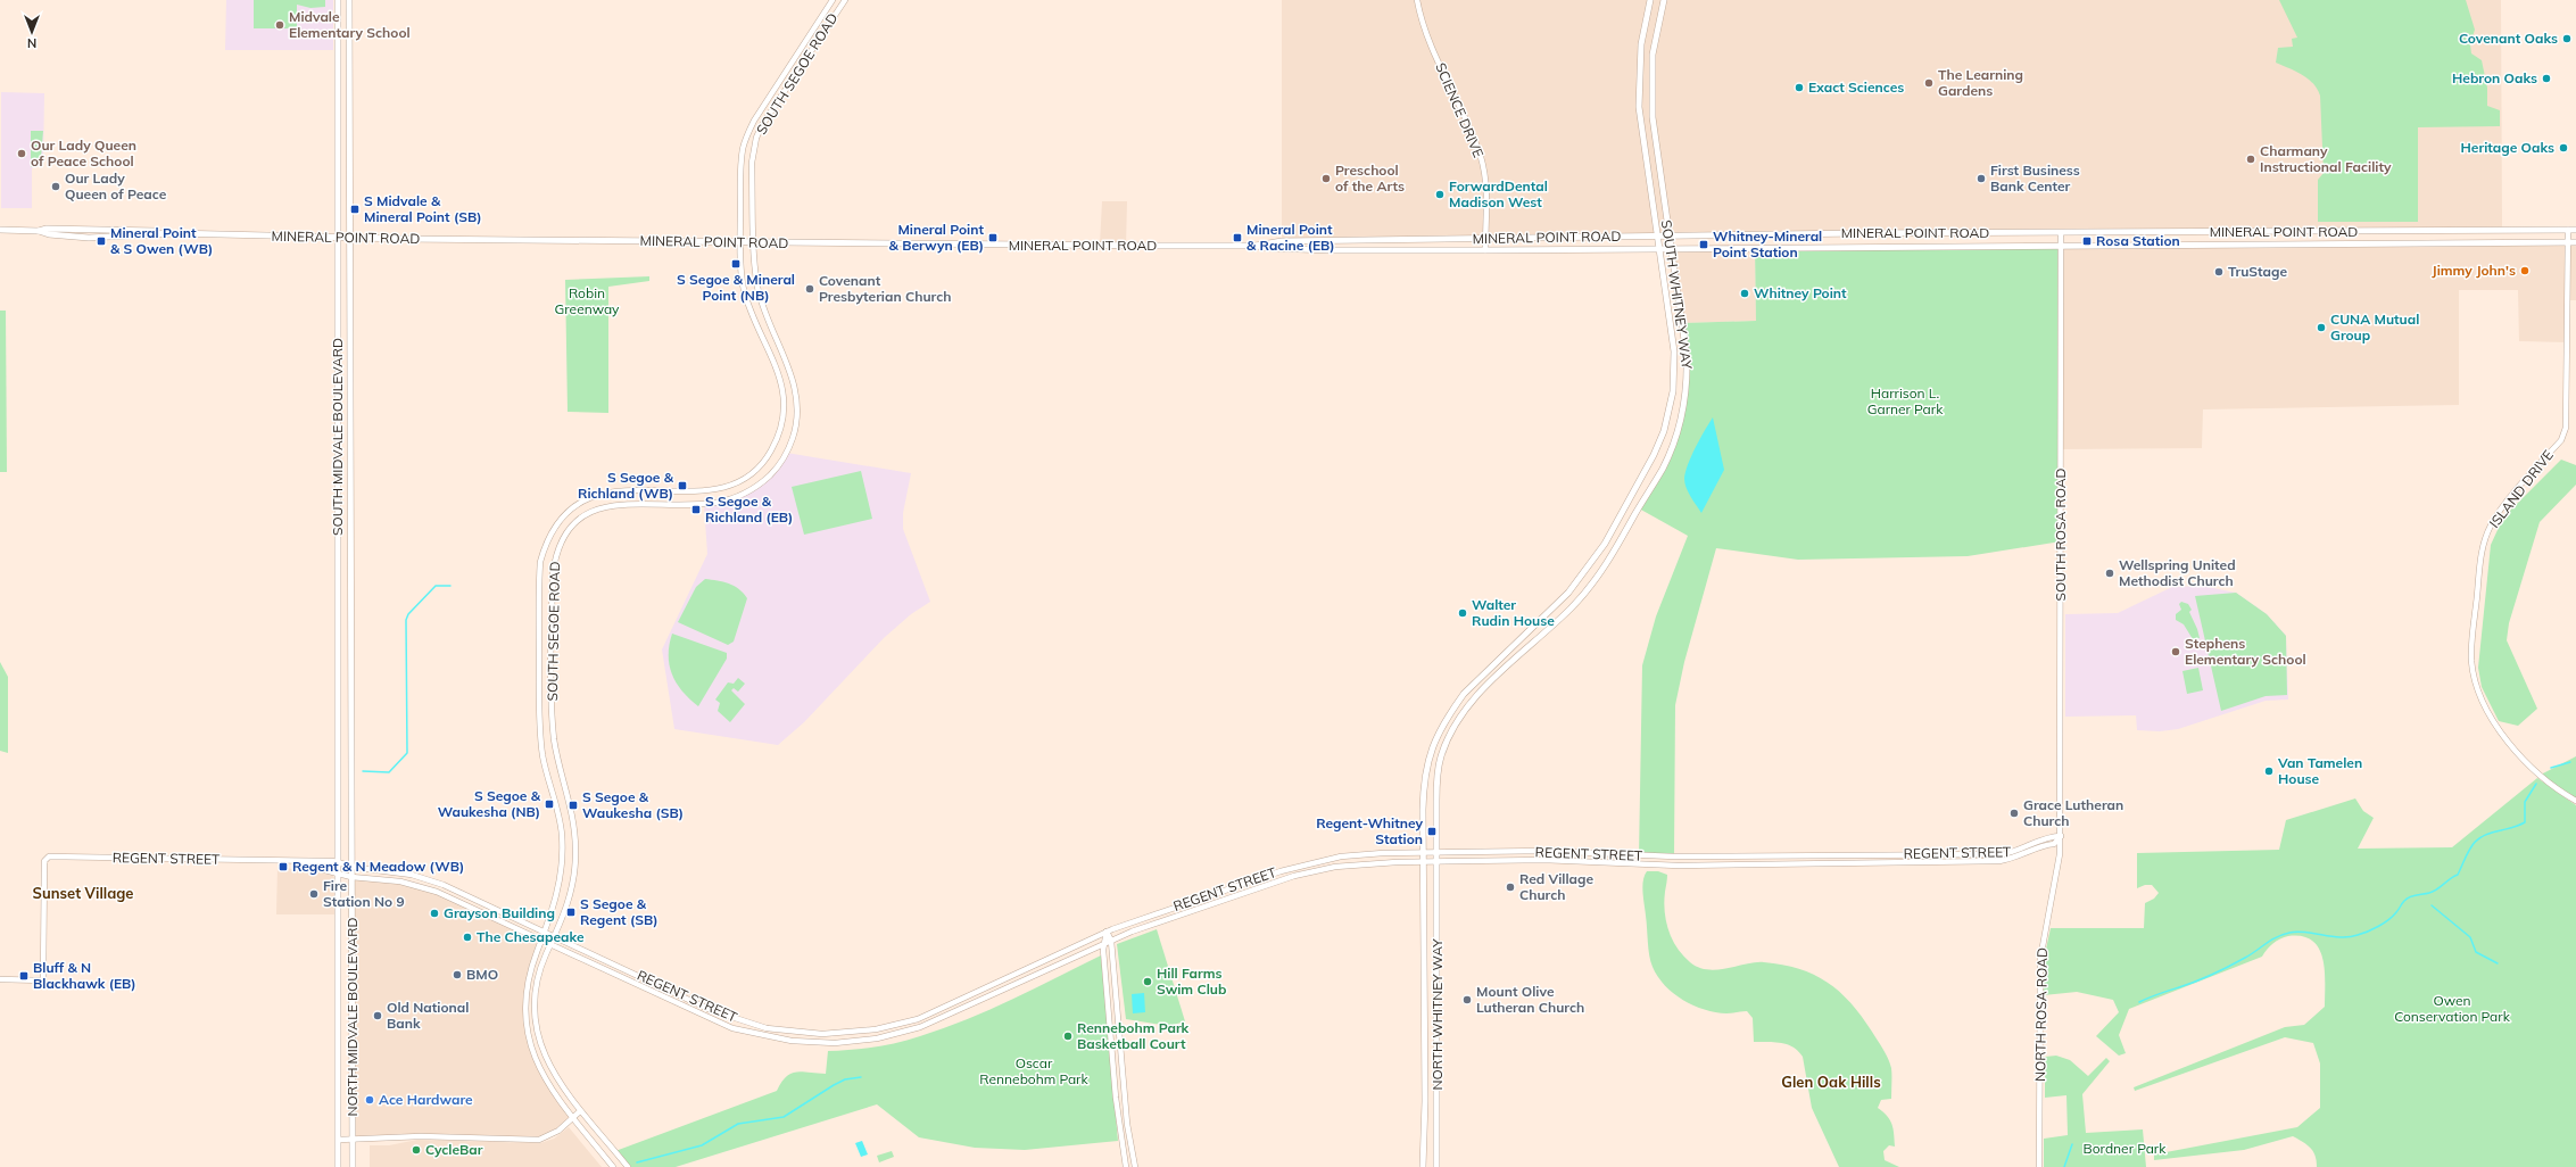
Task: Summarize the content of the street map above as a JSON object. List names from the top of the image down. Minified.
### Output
{"streets":{"main road":["MINERAL POINT ROAD","SOUTH WHITNEY WAY","SOUTH MIDVALE BOULEVARD","NORTH WHITNEY WAY","NORTH MIDVALE BOULEVARD"],"street":["SOUTH SEGOE ROAD","SCIENCE DRIVE","ISLAND DRIVE","SOUTH ROSA ROAD","REGENT STREET","NORTH ROSA ROAD"]},"crossings":[["SOUTH SEGOE ROAD","MINERAL POINT ROAD"],["SOUTH SEGOE ROAD","REGENT STREET"],["SCIENCE DRIVE","MINERAL POINT ROAD"],["MINERAL POINT ROAD","SOUTH WHITNEY WAY"],["MINERAL POINT ROAD","SOUTH MIDVALE BOULEVARD"],["MINERAL POINT ROAD","ISLAND DRIVE"],["MINERAL POINT ROAD","SOUTH ROSA ROAD"],["SOUTH WHITNEY WAY","REGENT STREET"],["SOUTH WHITNEY WAY","NORTH WHITNEY WAY"],["SOUTH MIDVALE BOULEVARD","REGENT STREET"],["SOUTH MIDVALE BOULEVARD","NORTH MIDVALE BOULEVARD"],["SOUTH ROSA ROAD","REGENT STREET"],["SOUTH ROSA ROAD","NORTH ROSA ROAD"],["REGENT STREET","NORTH WHITNEY WAY"],["REGENT STREET","NORTH ROSA ROAD"],["REGENT STREET","NORTH MIDVALE BOULEVARD"]],"districts":["Sunset Village","Glen Oak Hills"],"parks":["Robin Greenway","Harrison L. Garner Park","Owen Conservation Park","Oscar Rennebohm Park","Bordner Park"],"places":{"other":["Midvale Elementary School","Covenant Oaks","Hebron Oaks","The Learning Gardens","Exact Sciences","Heritage Oaks","Our Lady Queen of Peace School","Charmany Instructional Facility","Preschool of the Arts","First Business Bank Center","Our Lady Queen of Peace","ForwardDental Madison West","Jimmy John's","TruStage","Covenant Presbyterian Church","Whitney Point","CUNA Mutual Group","Wellspring United Methodist Church","Walter Rudin House","Stephens Elementary School","Van Tamelen House","Grace Lutheran Church","Red Village Church","Fire Station No 9","Grayson Building","The Chesapeake","BMO","Hill Farms Swim Club","Mount Olive Lutheran Church","Old National Bank","Rennebohm Park Basketball Court","Ace Hardware","CycleBar"],"transit":["S Midvale & Mineral Point (SB)","Mineral Point & Berwyn (EB)","Mineral Point & Racine (EB)","Mineral Point & S Owen (WB)","Rosa Station","Whitney-Mineral Point Station","S Segoe & Mineral Point (NB)","S Segoe & Richland (WB)","S Segoe & Richland (EB)","S Segoe & Waukesha (NB)","S Segoe & Waukesha (SB)","Regent-Whitney Station","Regent & N Meadow (WB)","S Segoe & Regent (SB)","Bluff & N Blackhawk (EB)"]},"north":"bottom"}
